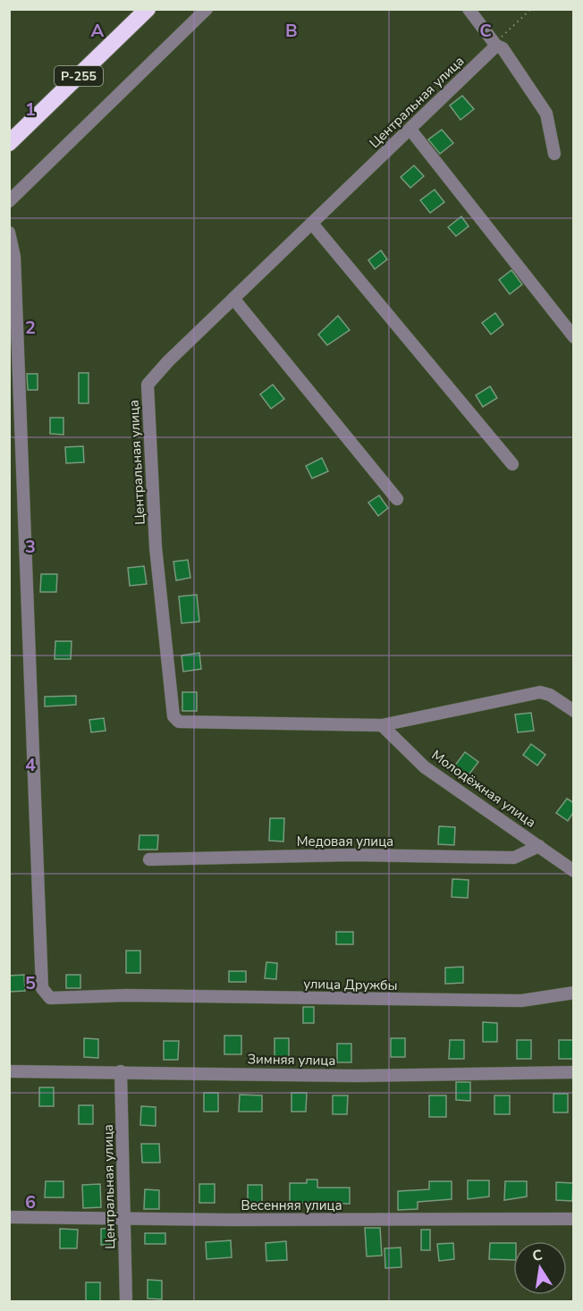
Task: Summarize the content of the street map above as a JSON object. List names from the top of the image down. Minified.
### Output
{"streets":{"highway":["Р-255"],"street":["Центральная улица","Молодёжная улица","Медовая улица","улица Дружбы","Зимняя улица","Весенняя улица"]},"crossings":[["Центральная улица","Молодёжная улица"],["Центральная улица","Зимняя улица"],["Центральная улица","Весенняя улица"],["Молодёжная улица","Медовая улица"]],"north":"top","grid":{"columns":["A","B","C"],"rows":["1","2","3","4","5","6"]}}
